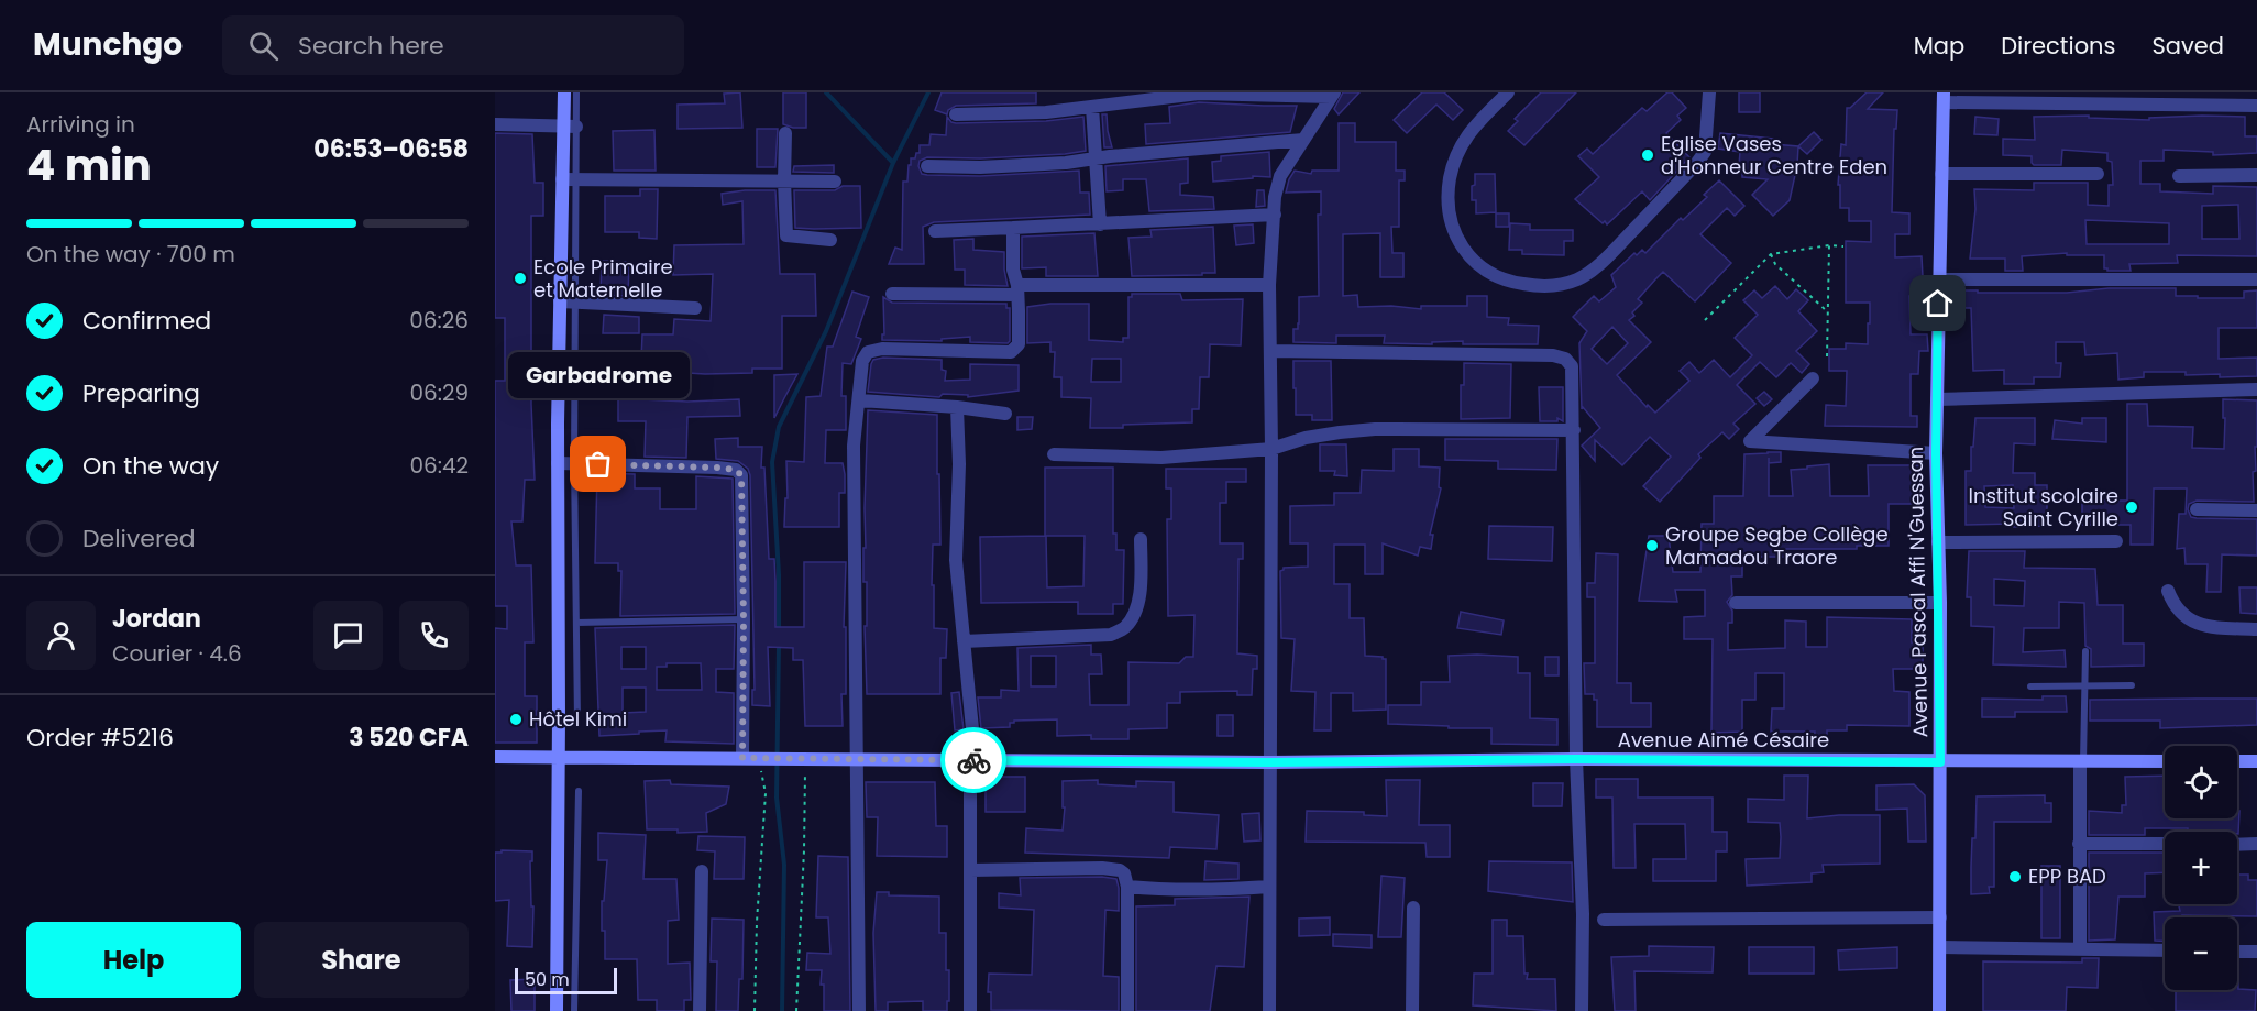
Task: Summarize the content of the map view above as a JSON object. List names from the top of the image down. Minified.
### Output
{"streets":{"street":["Avenue Pascal Affi N'Guessan","Avenue Aimé Césaire"]},"crossings":[["Avenue Pascal Affi N'Guessan","Avenue Aimé Césaire"]],"places":["Eglise Vases d'Honneur Centre Eden","Ecole Primaire et Maternelle","Garbadrome","Institut scolaire Saint Cyrille","Groupe Segbe Collège Mamadou Traore","Hôtel Kimi","EPP BAD"],"scale_bar":"50 m","page":{"header":"Munchgo","search":"Search here","nav":["Map","Directions","Saved"],"heading":["4 min","Arriving in","06:53–06:58"],"panel":["Jordan","Courier · 4.6","Order #5216","3 520 CFA"],"bar":"On the way · 700 m","list":[["Confirmed","06:26"],["Preparing","06:29"],["On the way","06:42"],"Delivered"],"bubble":"Garbadrome","map_buttons":["+","−"],"buttons":["Help","Share"],"scale":"50 m"}}
